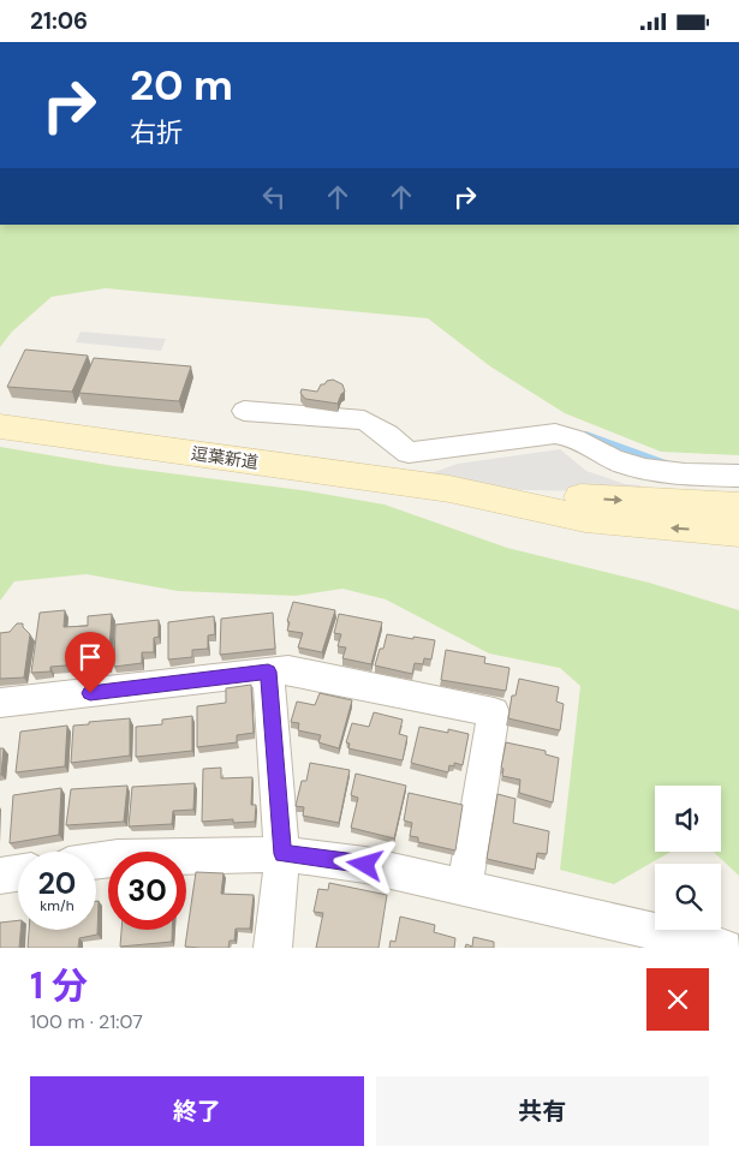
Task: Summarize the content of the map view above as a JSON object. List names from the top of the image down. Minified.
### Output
{"streets":{"street":["逗葉新道"]},"page":{"status":"21:06","turn":["20 m","右折"],"speed":"20 km/h","limit":"30","heading":["1 分","100 m · 21:07"],"buttons":["終了","共有"]}}
